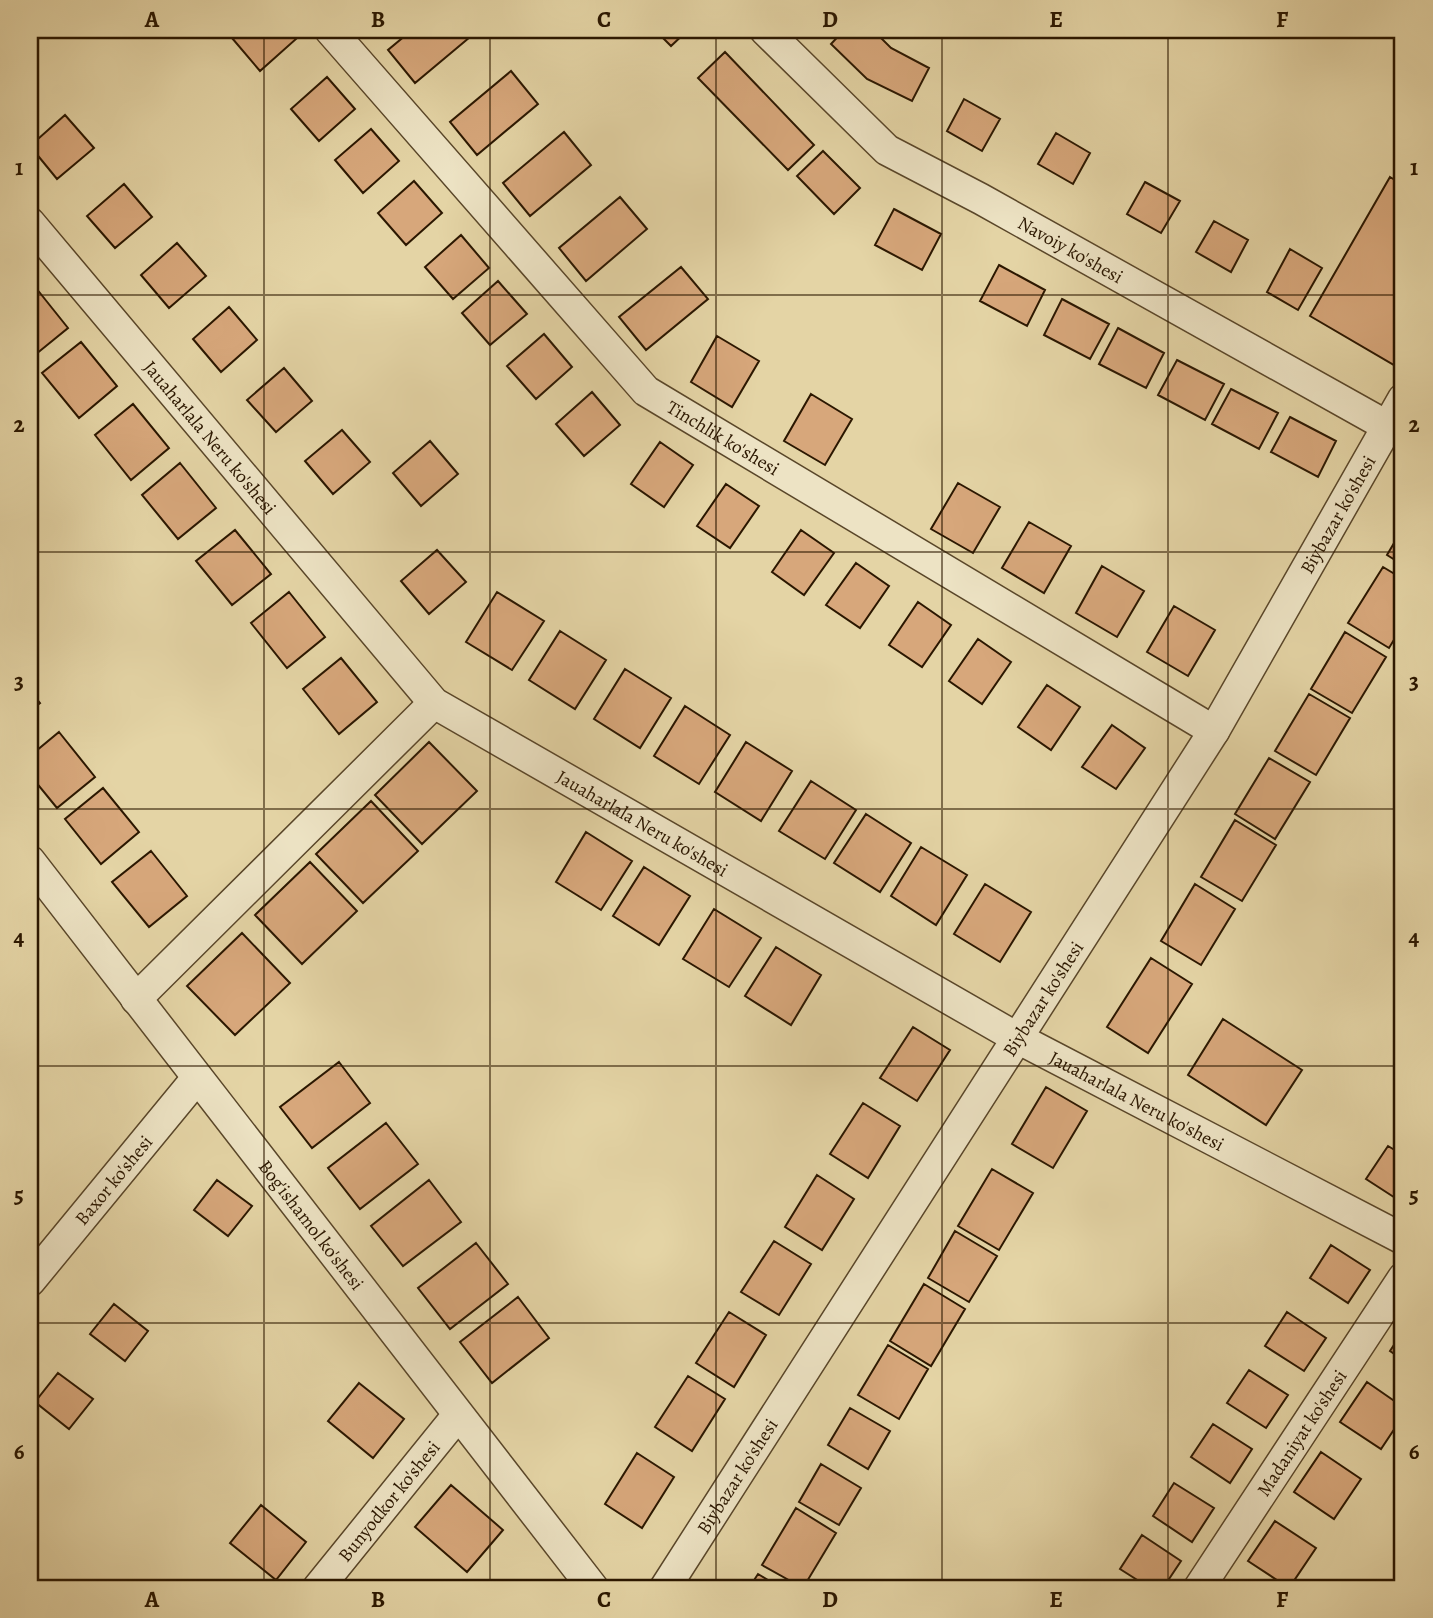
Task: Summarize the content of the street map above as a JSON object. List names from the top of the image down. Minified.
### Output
{"streets":{"street":["Navoiy ko'shesi","Jauaharlala Neru ko'shesi","Tinchlik ko'shesi","Biybazar ko'shesi","Baxor ko'shesi","Bog'ishamol ko'shesi","Madaniyat ko'shesi","Bunyodkor ko'shesi"]},"crossings":[["Navoiy ko'shesi","Biybazar ko'shesi"],["Jauaharlala Neru ko'shesi","Biybazar ko'shesi"],["Tinchlik ko'shesi","Biybazar ko'shesi"],["Baxor ko'shesi","Bog'ishamol ko'shesi"],["Bog'ishamol ko'shesi","Bunyodkor ko'shesi"]],"grid":{"columns":["A","B","C","D","E","F"],"rows":["1","2","3","4","5","6"]}}
